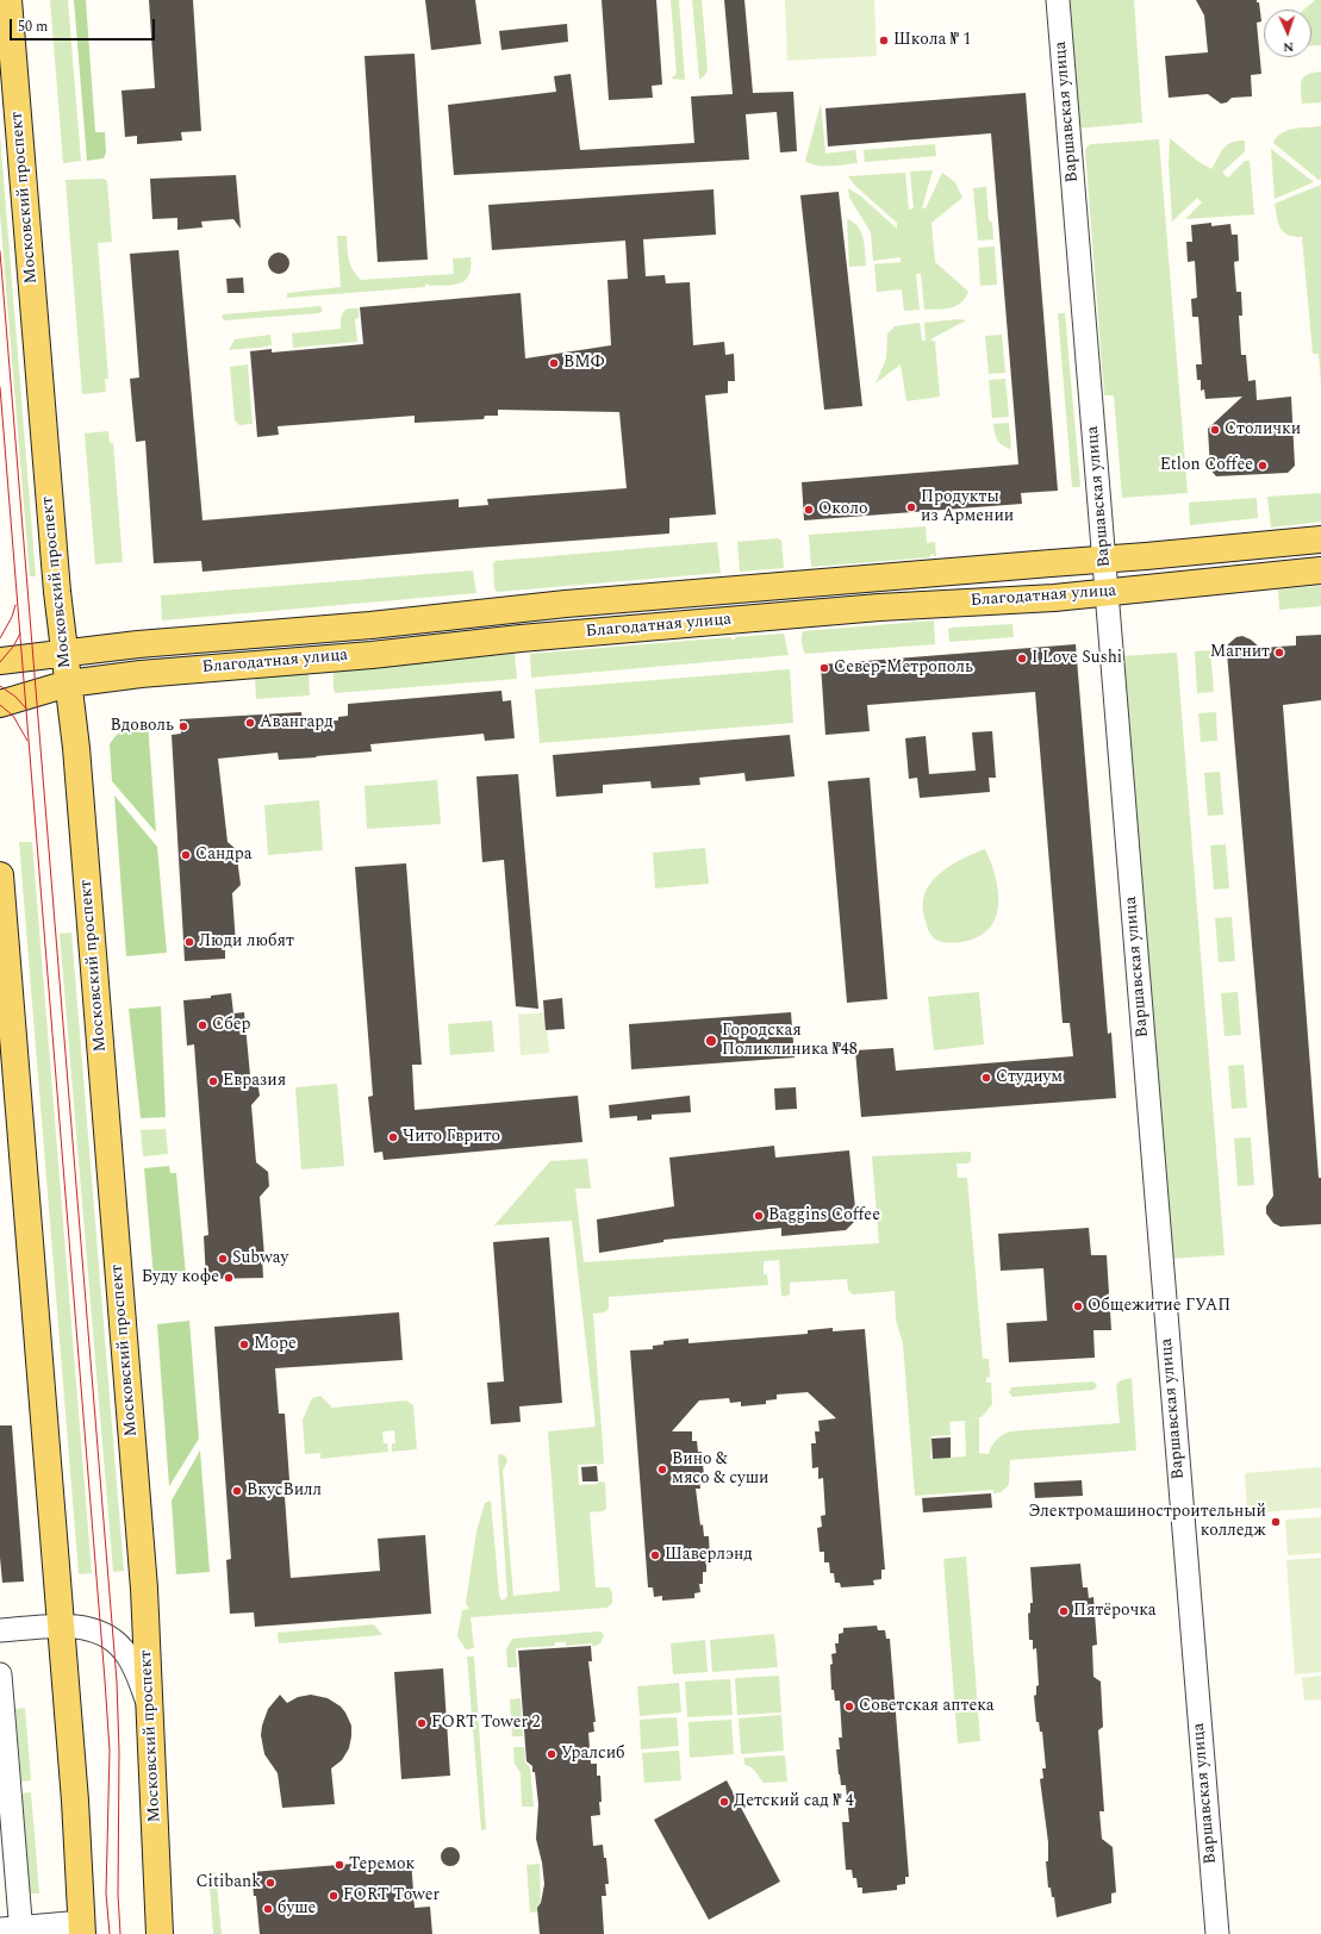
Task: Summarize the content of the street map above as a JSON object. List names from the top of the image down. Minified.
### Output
{"streets":{"main road":["Московский проспект","Благодатная улица"],"street":["Варшавская улица"]},"crossings":[["Варшавская улица","Благодатная улица"],["Московский проспект","Благодатная улица"]],"places":["Школа № 1","ВМФ","Столички","Etlon Coffee","Продукты из Армении","Около","Магнит","I Love Sushi","Север-Метрополь","Авангард","Вдоволь","Сандра","Люди любят","Сбер","Городская Поликлиника №48","Студиум","Евразия","Чито Гврито","Baggins Coffee","Subway","Буду кофе","Общежитие ГУАП","Море","Вино & мясо & суши","ВкусВилл","Электромашиностроительный колледж","Шаверлэнд","Пятёрочка","Советская аптека","FORT Tower 2","Уралсиб","Детский сад № 4","Теремок","Citibank","FORT Tower","буше"],"scale_bar":"50 m","north":"bottom"}
